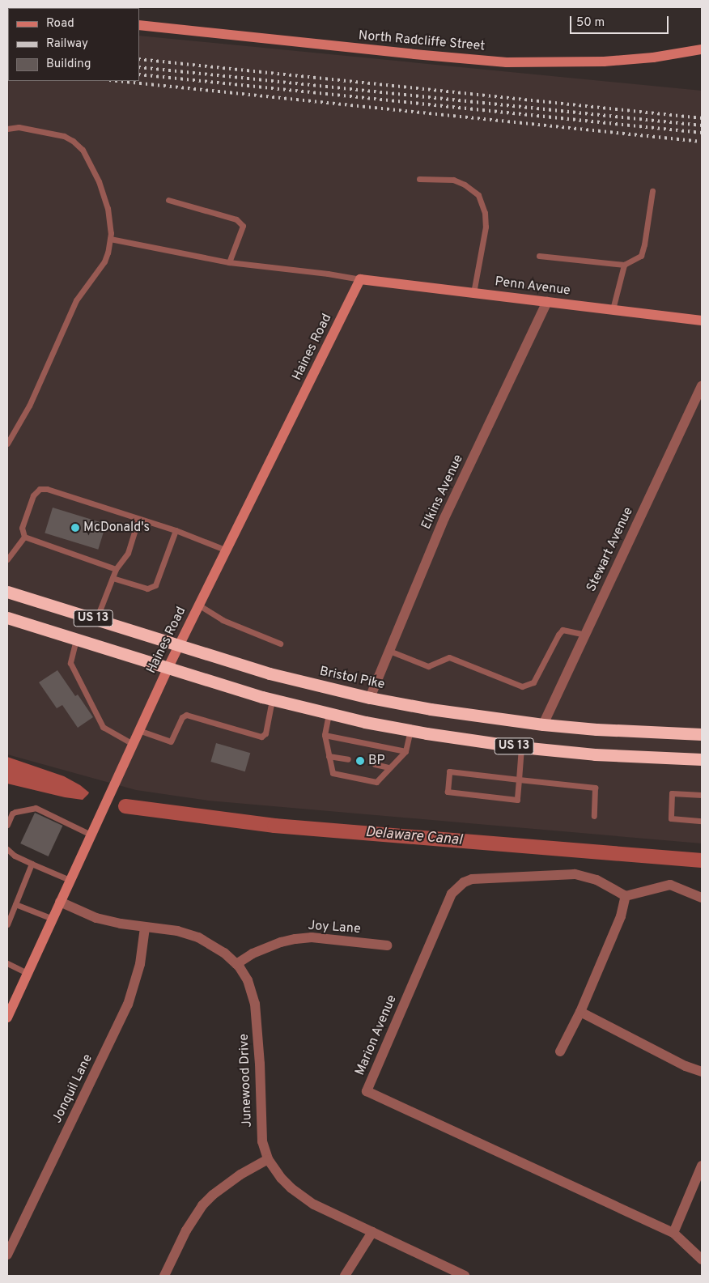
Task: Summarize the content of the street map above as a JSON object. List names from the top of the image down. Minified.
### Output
{"streets":{"highway":["US 13","Bristol Pike"],"street":["North Radcliffe Street","Penn Avenue","Haines Road","Elkins Avenue","Stewart Avenue","Joy Lane","Marion Avenue","Junewood Drive","Jonquil Lane"]},"crossings":[["Penn Avenue","Haines Road"],["Penn Avenue","Elkins Avenue"],["Haines Road","US 13"],["Haines Road","Bristol Pike"],["Haines Road","Junewood Drive"],["Elkins Avenue","Bristol Pike"],["Stewart Avenue","Bristol Pike"],["Joy Lane","Junewood Drive"],["Junewood Drive","Jonquil Lane"]],"water":["Delaware Canal"],"places":["McDonald's","BP"],"legend":["Road","Railway","Building"],"scale_bar":"50 m"}
